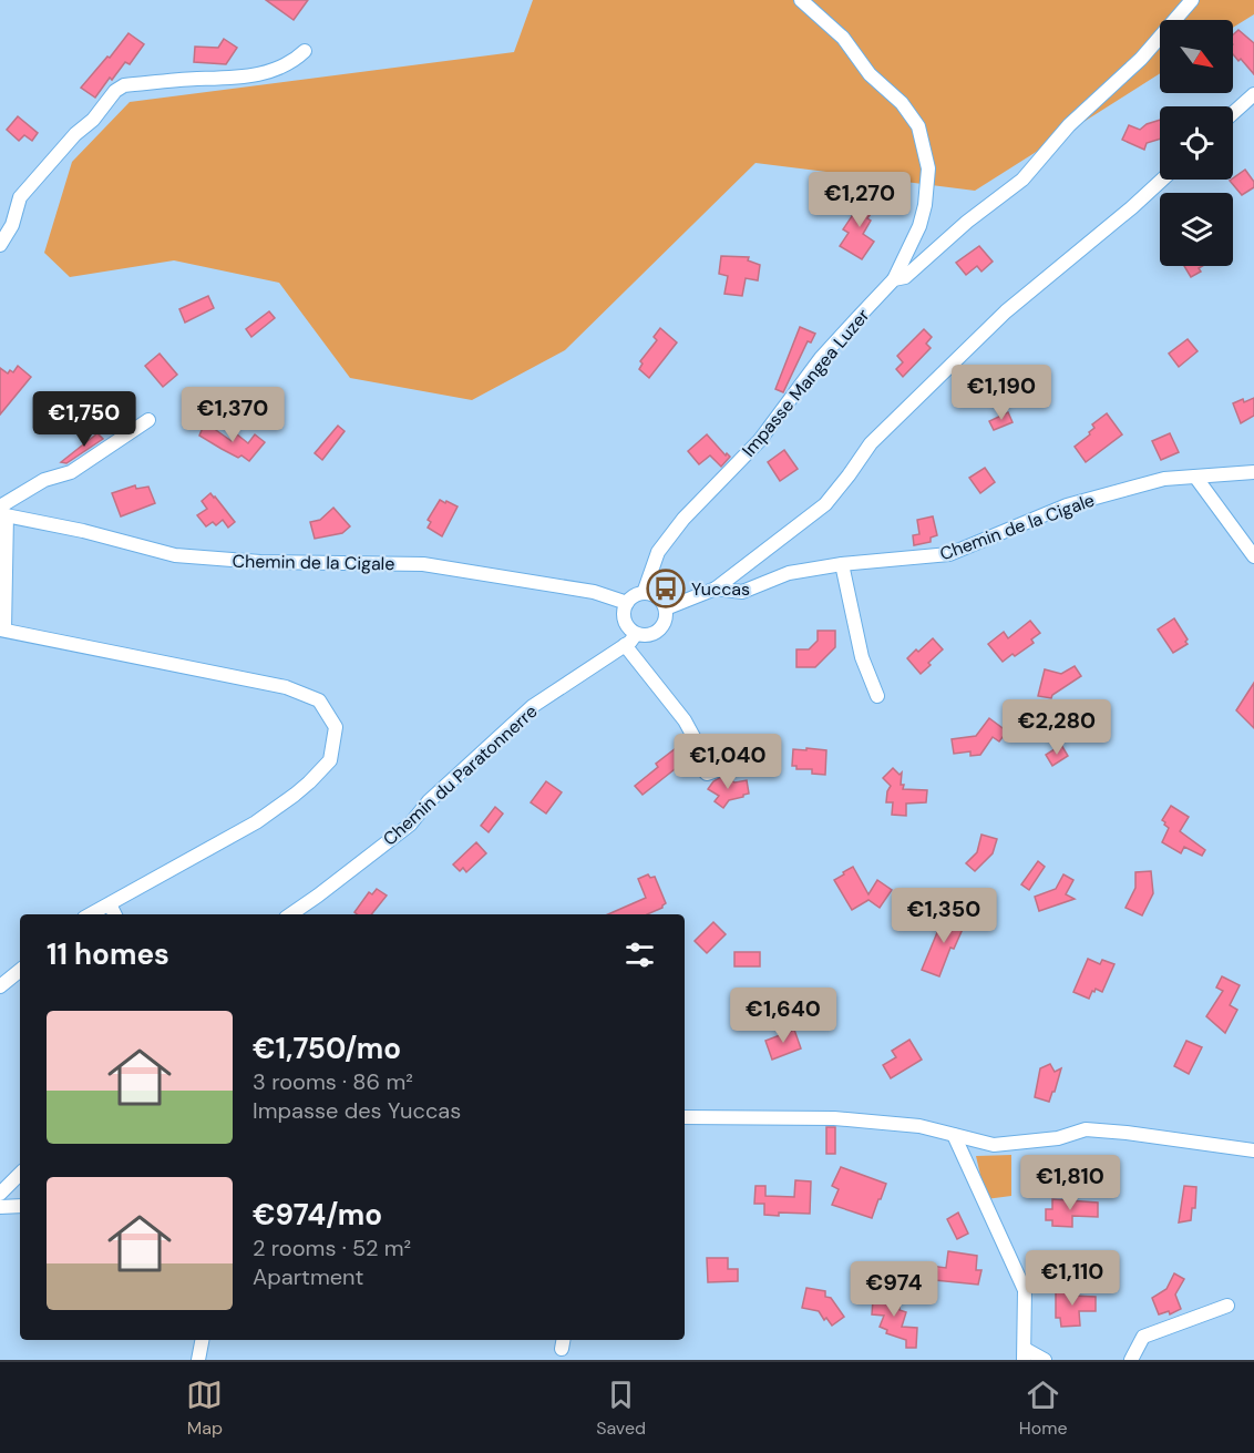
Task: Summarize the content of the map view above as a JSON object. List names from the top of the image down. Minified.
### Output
{"streets":{"street":["Impasse Mangea Luzer","Chemin de la Cigale","Chemin du Paratonnerre"]},"crossings":[["Impasse Mangea Luzer","Chemin de la Cigale"],["Impasse Mangea Luzer","Chemin du Paratonnerre"],["Chemin de la Cigale","Chemin du Paratonnerre"]],"places":{"bus stop":["Yuccas"]},"north":"bottom right","page":{"price":["€1,270","€1,190","€1,370","€1,750","€2,280","€1,040","€1,350","€1,640","€1,810","€1,110","€974"],"heading":"11 homes","list":[{"name":"€1,750/mo","note":"3 rooms · 86 m² · Impasse des Yuccas"},{"name":"€974/mo","note":"2 rooms · 52 m² · Apartment"}],"tabs":["Map","Saved","Home"]}}
